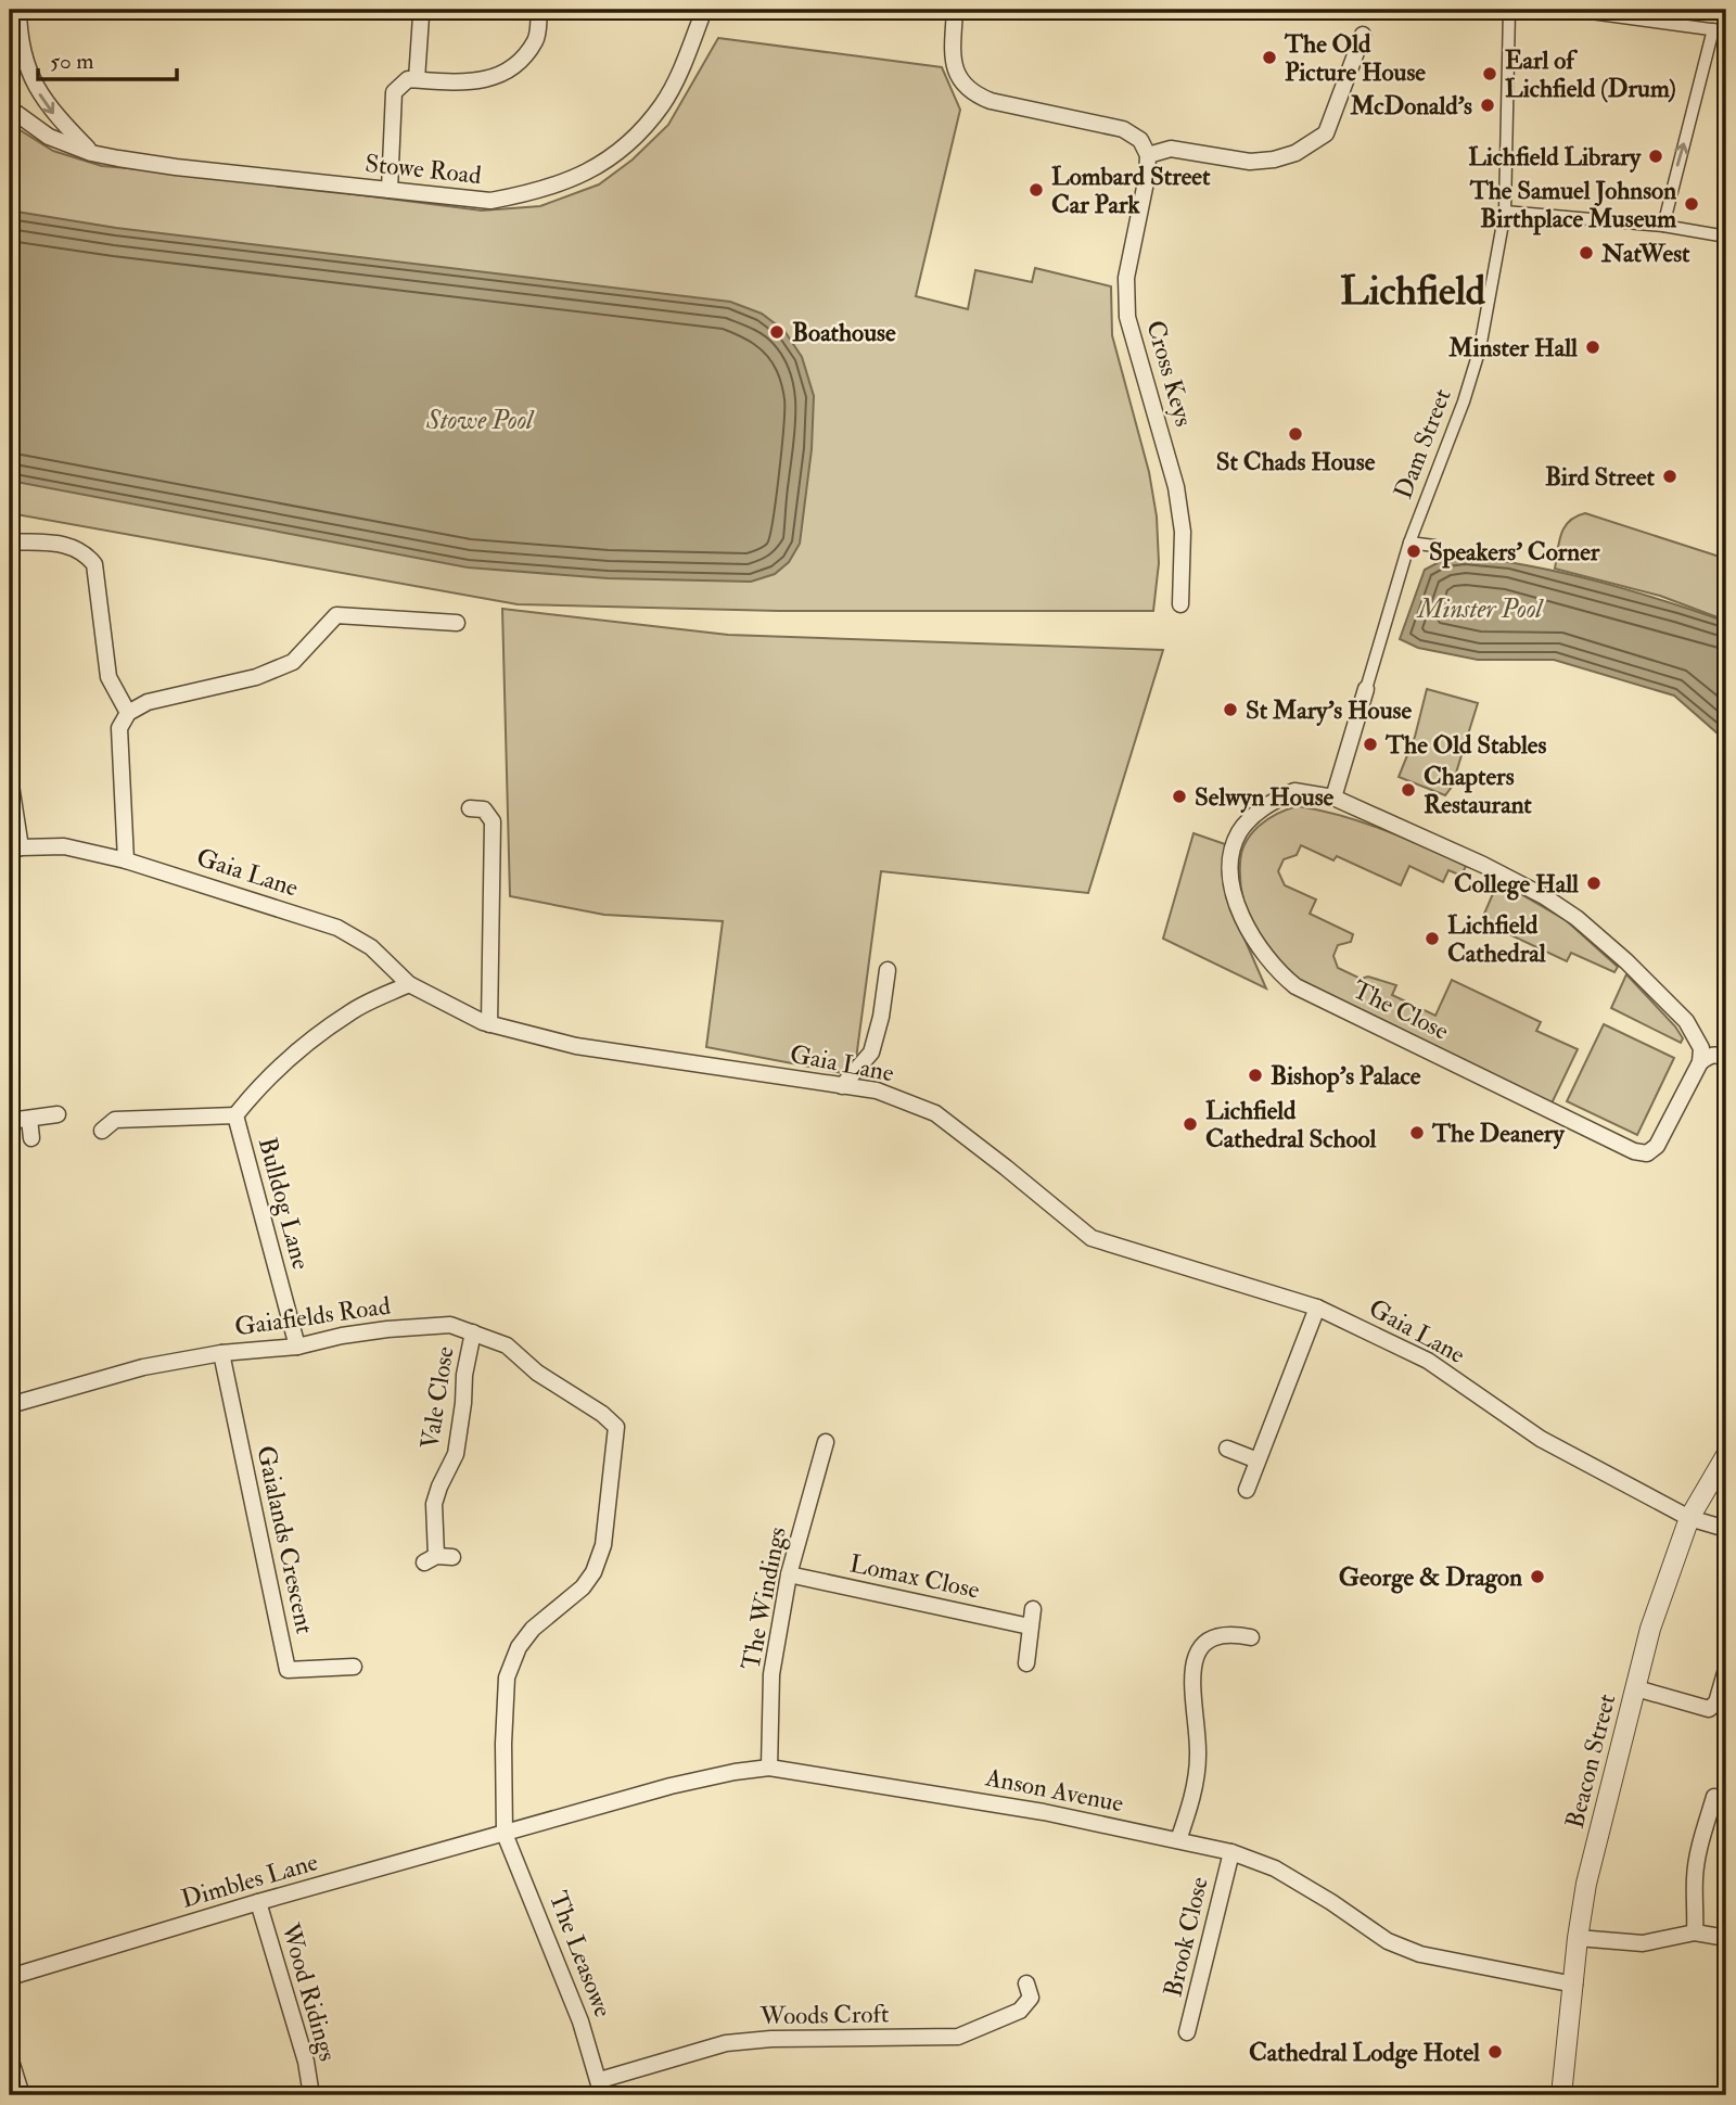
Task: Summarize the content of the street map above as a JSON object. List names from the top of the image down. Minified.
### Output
{"streets":{"street":["Stowe Road","Cross Keys","Dam Street","Gaia Lane","The Close","Bulldog Lane","Gaiafields Road","Vale Close","Gaialands Crescent","Lomax Close","The Windings","Beacon Street","Anson Avenue","Dimbles Lane","Brook Close","The Leasowe","Wood Ridings","Woods Croft"]},"crossings":[["Gaia Lane","Bulldog Lane"],["Gaia Lane","Beacon Street"],["Bulldog Lane","Gaiafields Road"],["Gaiafields Road","Vale Close"],["Gaiafields Road","Gaialands Crescent"],["Gaiafields Road","Anson Avenue"],["Gaiafields Road","Dimbles Lane"],["Gaiafields Road","The Leasowe"],["Lomax Close","The Windings"],["The Windings","Anson Avenue"],["Beacon Street","Anson Avenue"],["Anson Avenue","Dimbles Lane"],["Anson Avenue","Brook Close"],["Anson Avenue","The Leasowe"],["Dimbles Lane","The Leasowe"],["Dimbles Lane","Wood Ridings"],["The Leasowe","Woods Croft"]],"districts":["Lichfield"],"water":["Stowe Pool","Minster Pool"],"places":["The Old Picture House","Earl of Lichfield (Drum)","McDonald's","Lichfield Library","Lombard Street Car Park","The Samuel Johnson Birthplace Museum","NatWest","Boathouse","Minster Hall","St Chads House","Bird Street","Speakers' Corner","St Mary's House","The Old Stables","Chapters Restaurant","Selwyn House","College Hall","Lichfield Cathedral","Bishop's Palace","Lichfield Cathedral School","The Deanery","George & Dragon","Cathedral Lodge Hotel"],"scale_bar":"50 m"}
